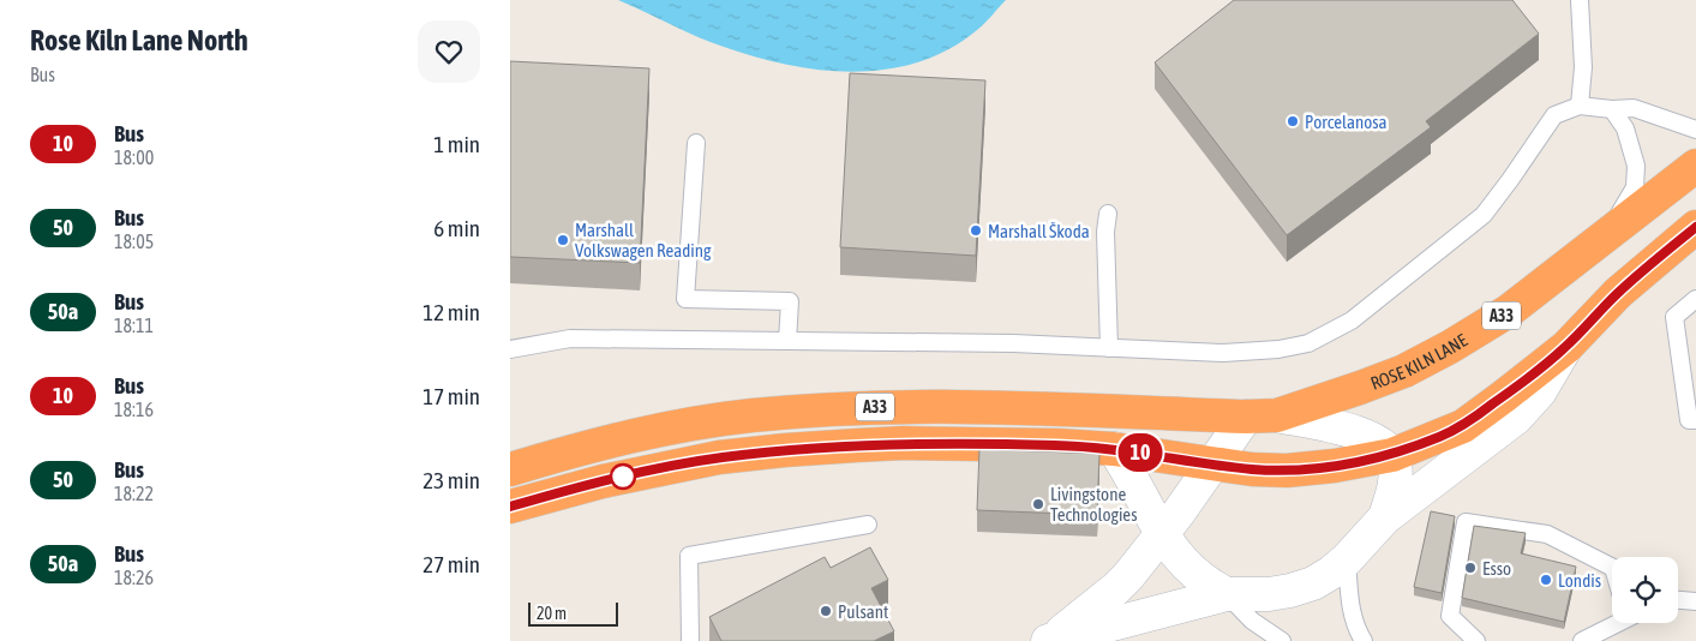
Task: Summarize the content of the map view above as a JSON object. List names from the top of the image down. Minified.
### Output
{"streets":{"highway":["A33","ROSE KILN LANE"]},"crossings":[["A33","ROSE KILN LANE"]],"places":["Porcelanosa","Marshall Škoda","Marshall Volkswagen Reading","Livingstone Technologies","Esso","Londis","Pulsant"],"lines":["bus line 10"],"scale_bar":"20 m","page":{"heading":["Rose Kiln Lane North","Bus"],"on_map":"10","list":[{"mark":"10","name":"Bus","note":"18:00","value":"1 min"},{"mark":"50","name":"Bus","note":"18:05","value":"6 min"},{"mark":"50a","name":"Bus","note":"18:11","value":"12 min"},{"mark":"10","name":"Bus","note":"18:16","value":"17 min"},{"mark":"50","name":"Bus","note":"18:22","value":"23 min"},{"mark":"50a","name":"Bus","note":"18:26","value":"27 min"}],"scale":"20 m"}}
